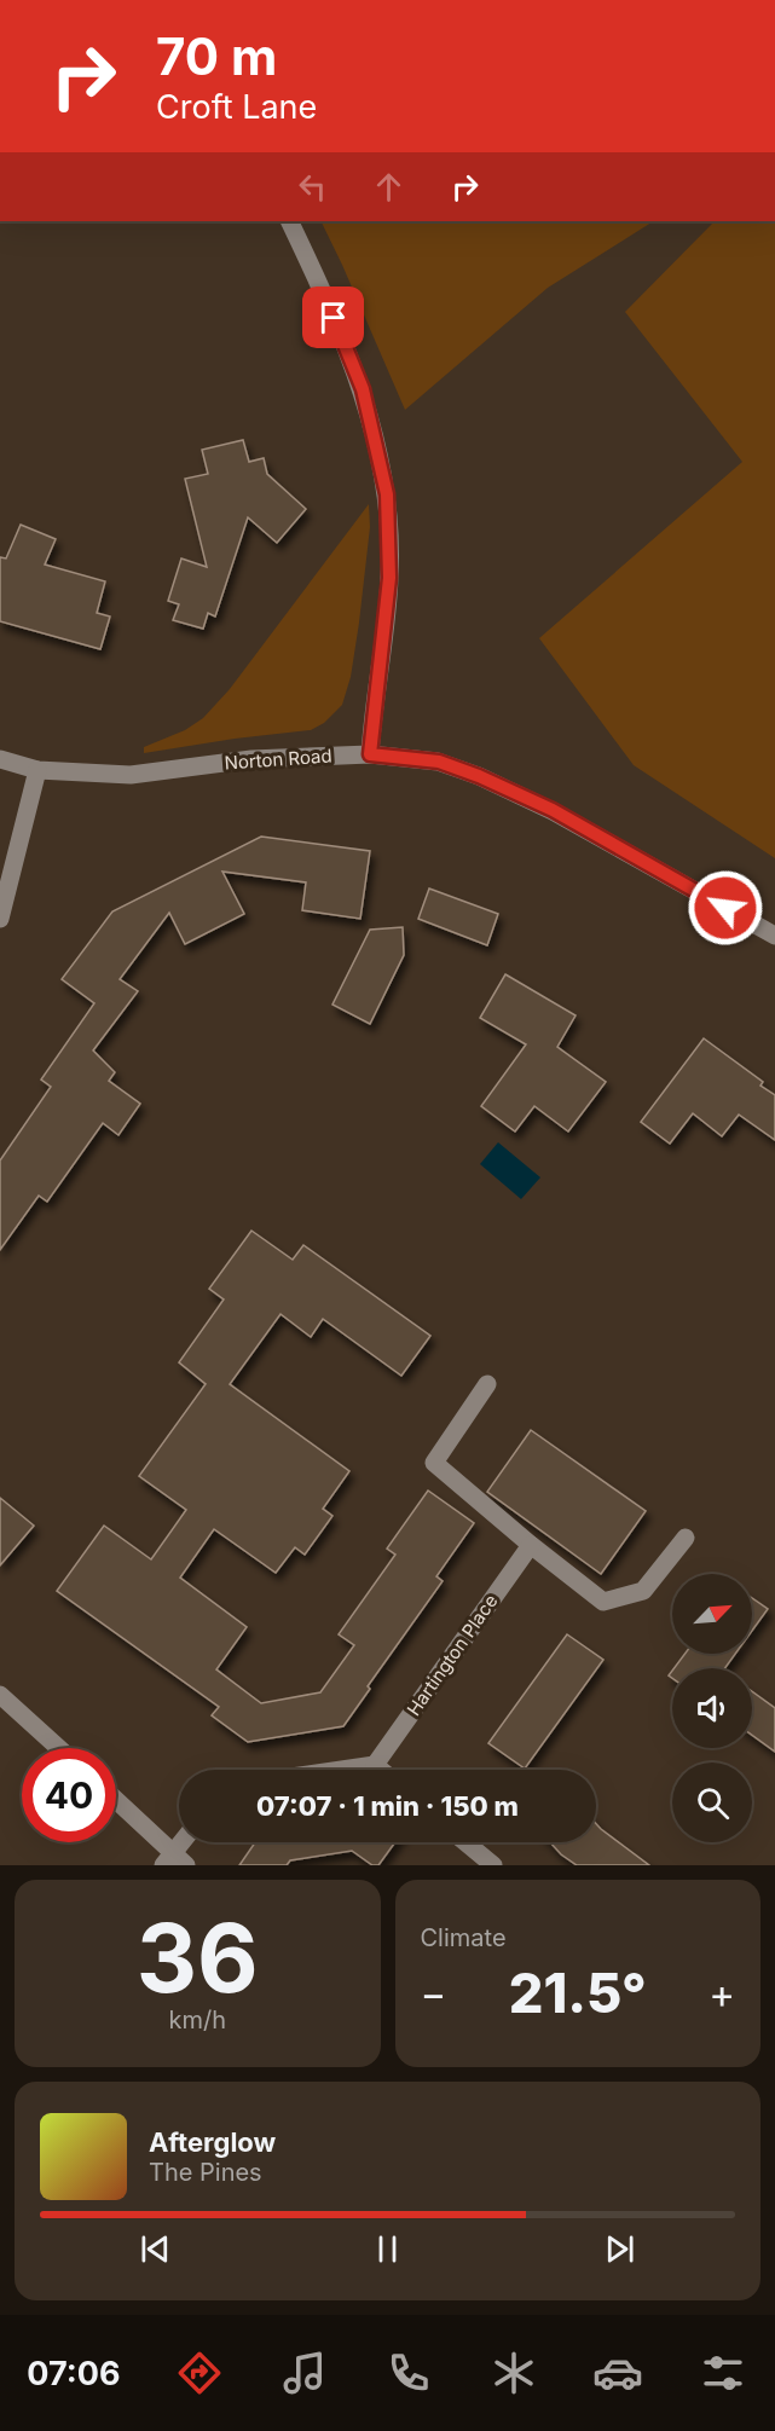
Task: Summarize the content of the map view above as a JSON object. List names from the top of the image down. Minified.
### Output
{"streets":{"street":["Norton Road","Hartington Place"]},"north":"top right","page":{"turn":["70 m","Croft Lane"],"limit":"40","trip":"07:07 · 1 min · 150 m","tile":[["36","km/h"],"Climate"],"heat":["−","21.5°","+"],"song":["Afterglow","The Pines"],"tabs":"07:06"}}
